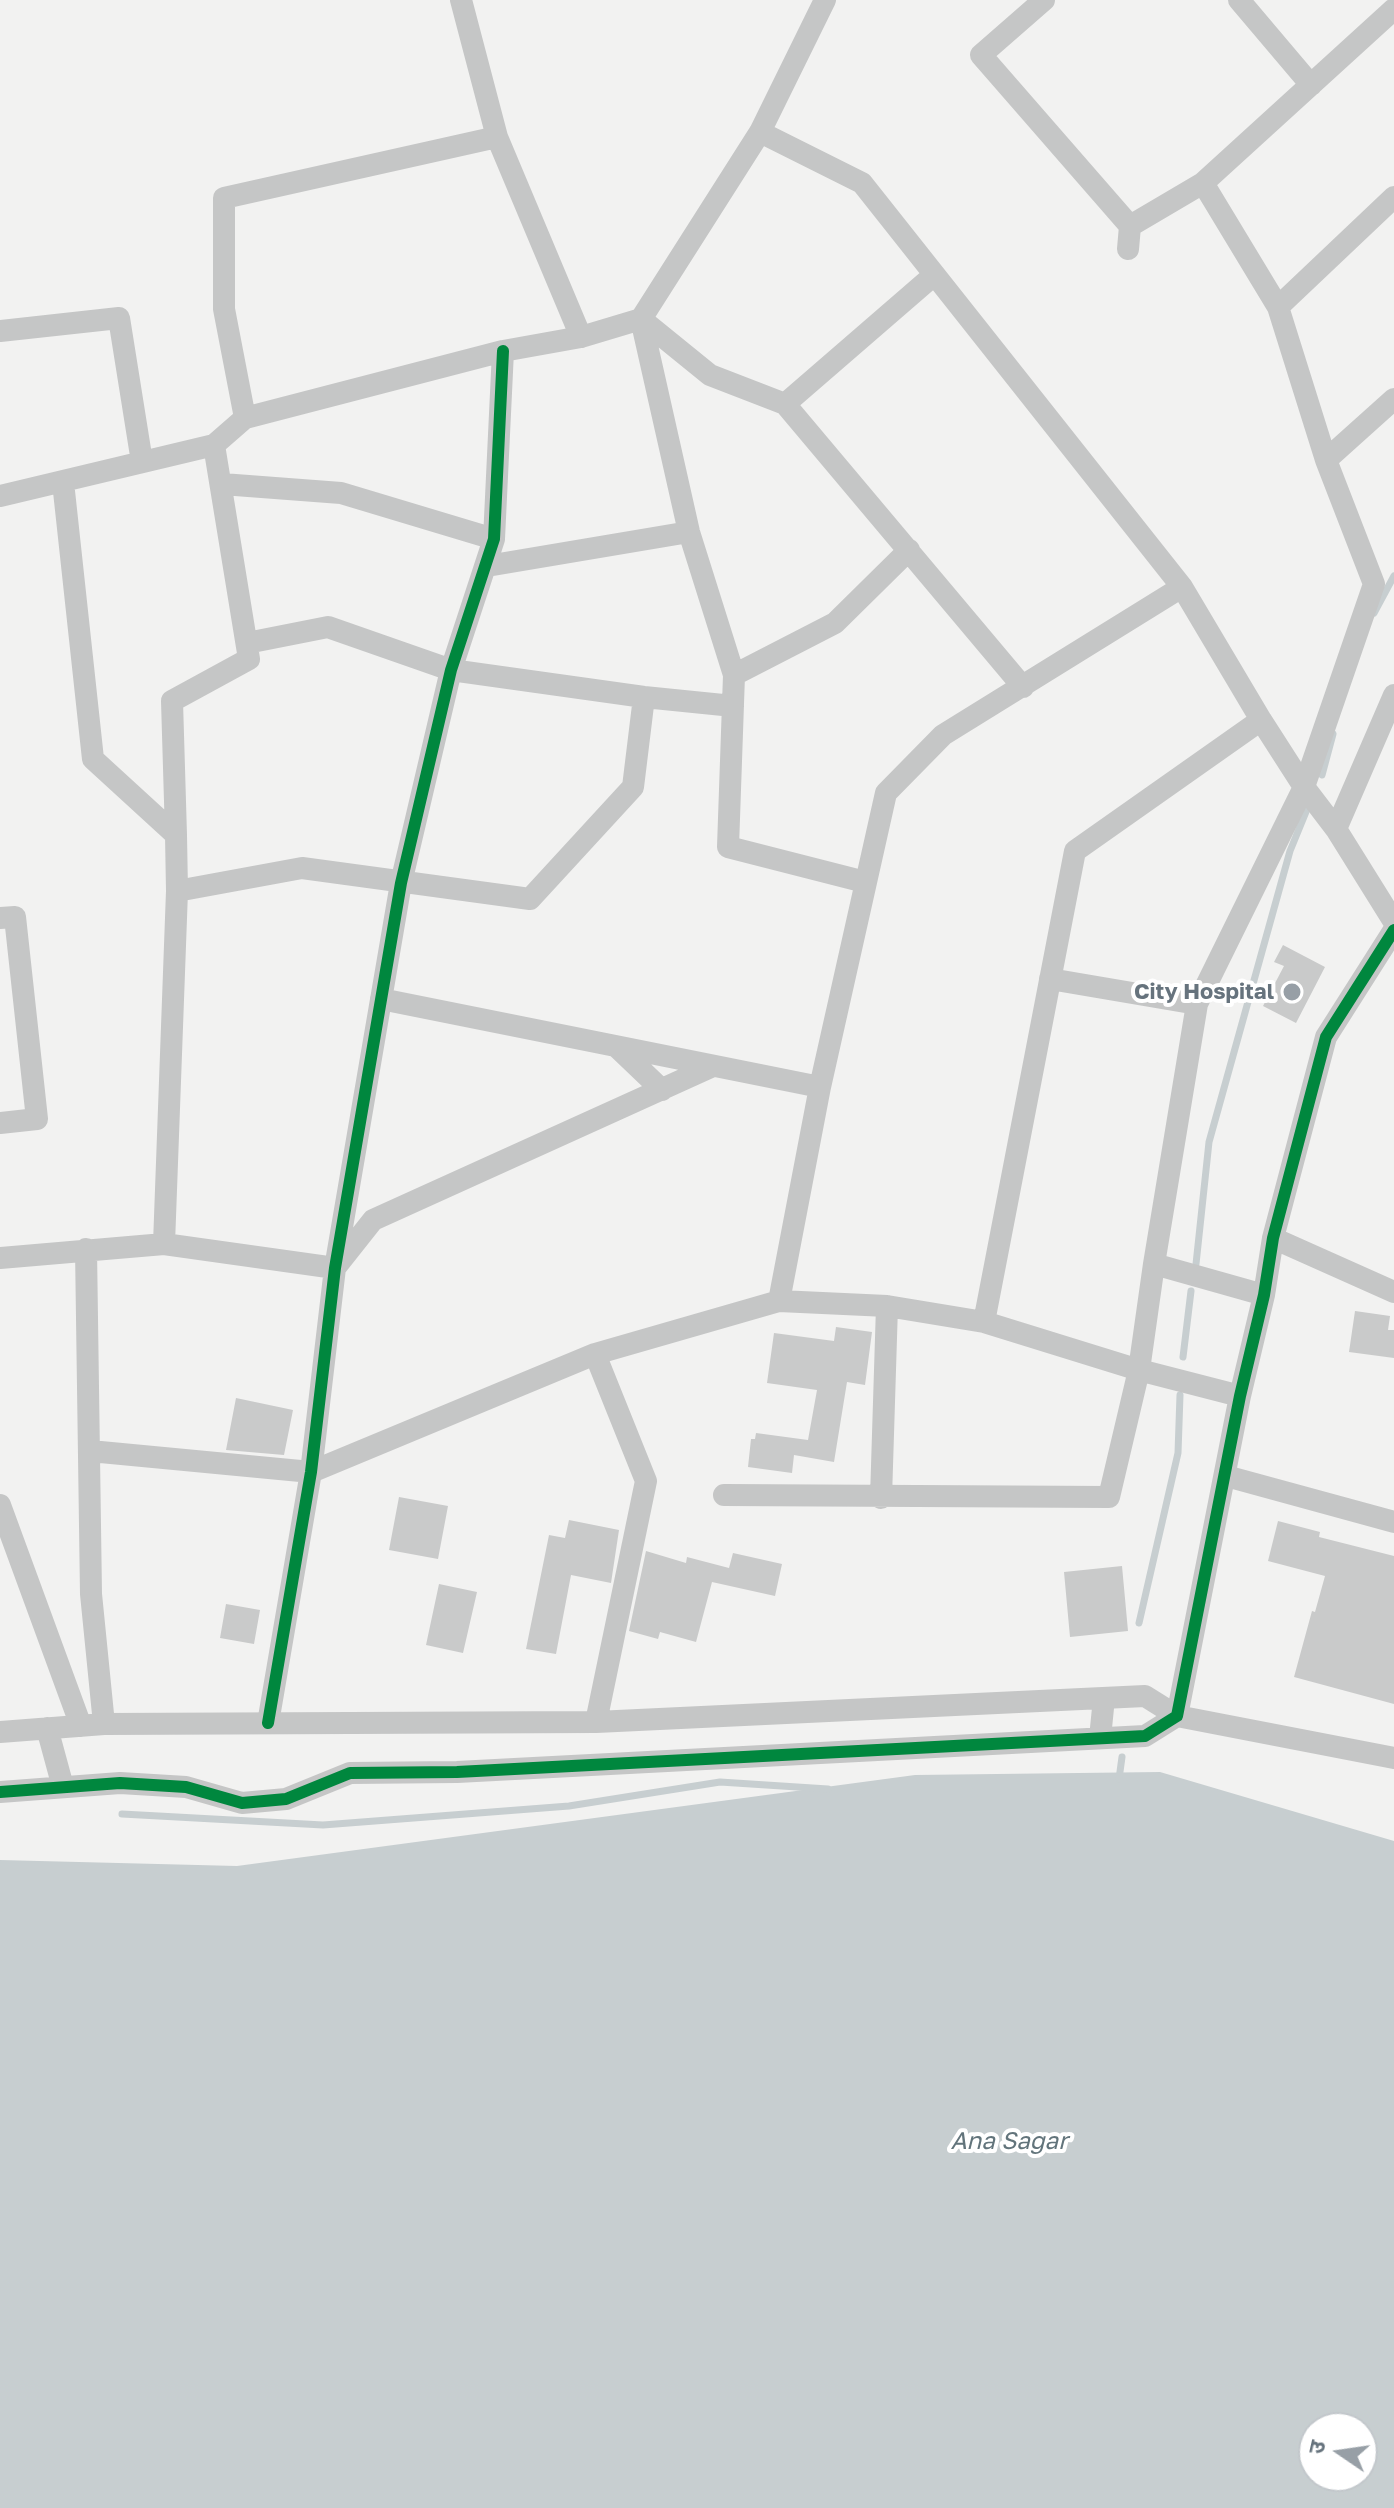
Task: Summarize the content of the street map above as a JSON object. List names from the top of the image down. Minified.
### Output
{"water":["Ana Sagar"],"places":["City Hospital"],"north":"left"}
